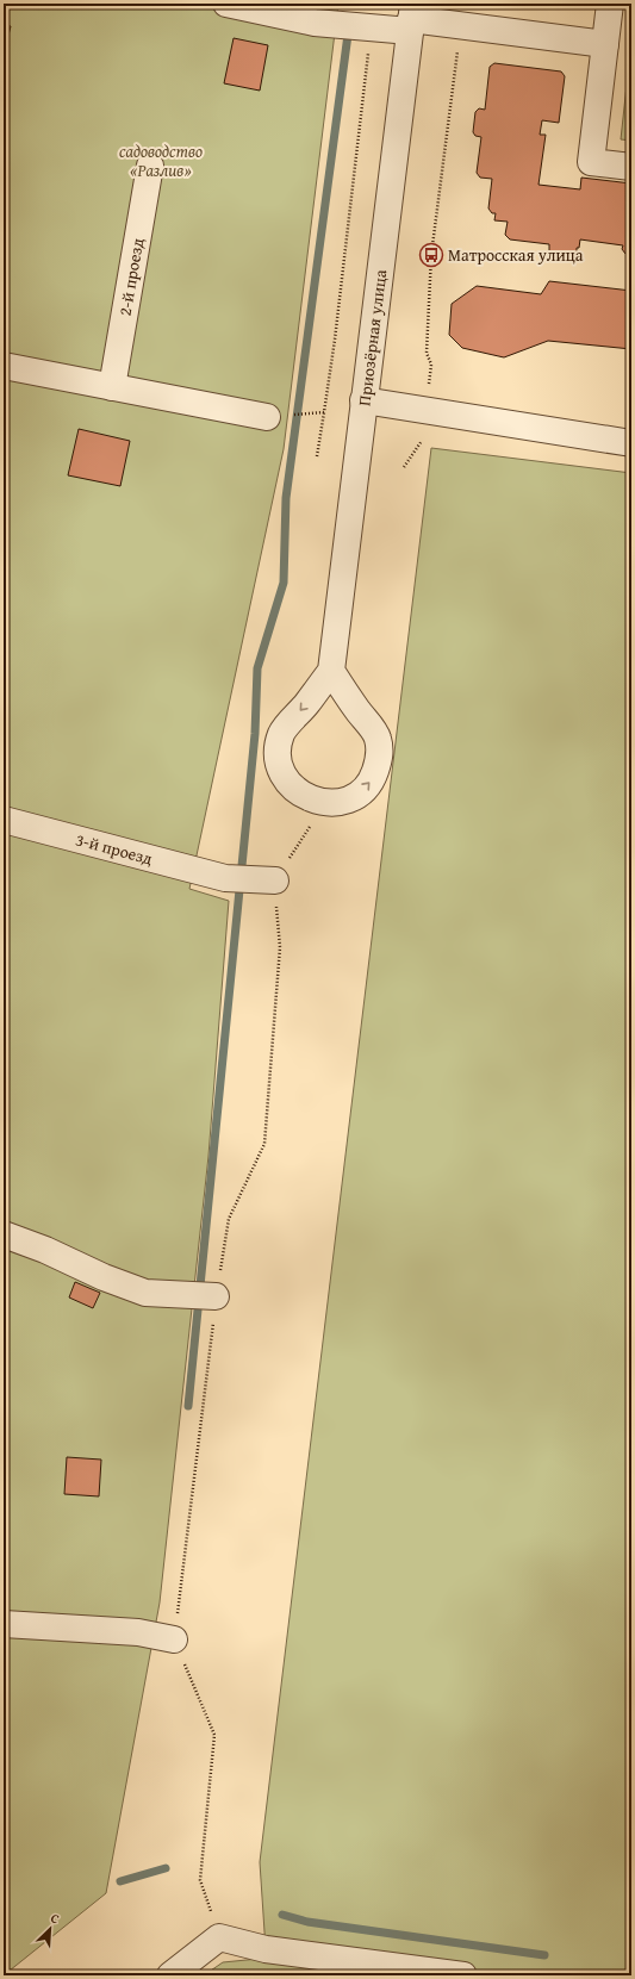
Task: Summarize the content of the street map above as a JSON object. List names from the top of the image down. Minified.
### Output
{"streets":{"street":["2-й проезд","Приозёрная улица","3-й проезд"]},"parks":["садоводство «Разлив»"],"places":{"bus stop":["Матросская улица"]},"north":"top right"}
